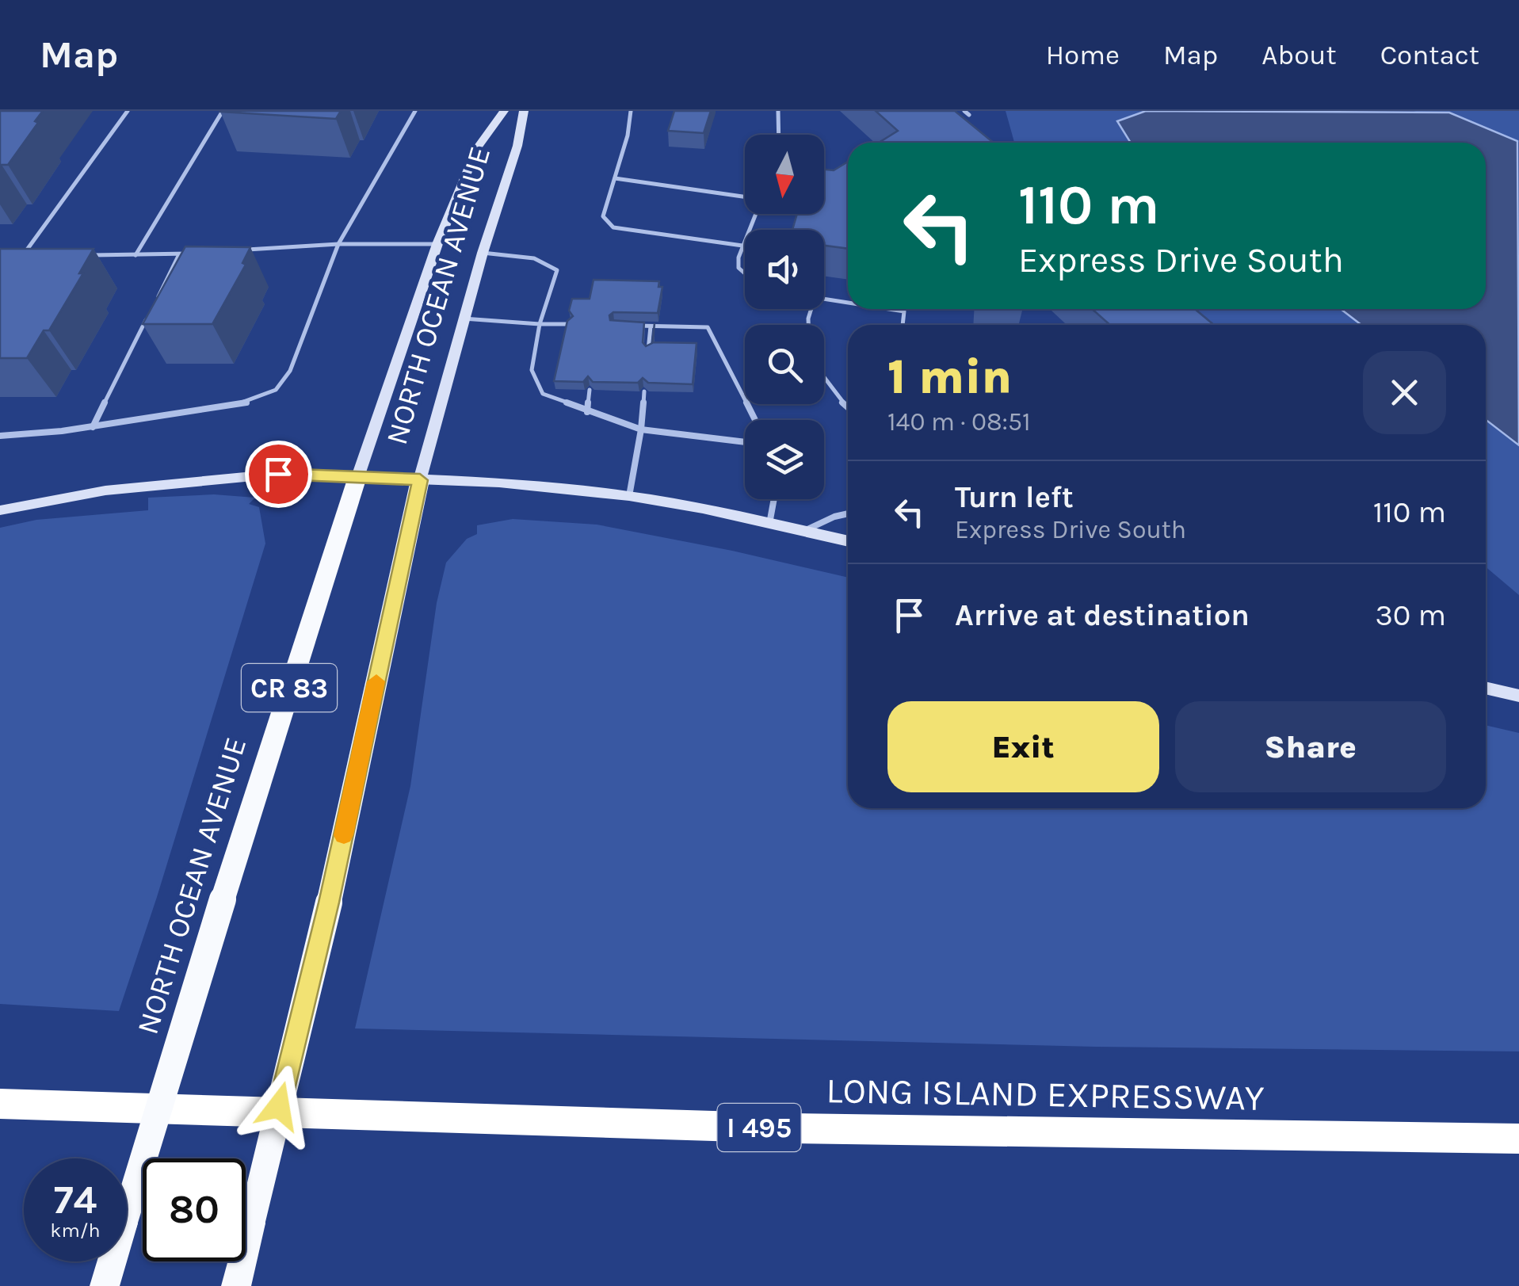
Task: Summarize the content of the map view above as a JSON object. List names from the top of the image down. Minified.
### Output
{"streets":{"highway":["NORTH OCEAN AVENUE","CR 83","LONG ISLAND EXPRESSWAY","I 495"]},"north":"bottom","page":{"header":"Map","nav":["Home","Map","About","Contact"],"turn":["110 m","Express Drive South"],"heading":["1 min","140 m · 08:51"],"list":[{"name":"Turn left","note":"Express Drive South","value":"110 m"},{"name":"Arrive at destination","value":"30 m"}],"buttons":["Exit","Share"],"speed":"74 km/h","limit":"80"}}
